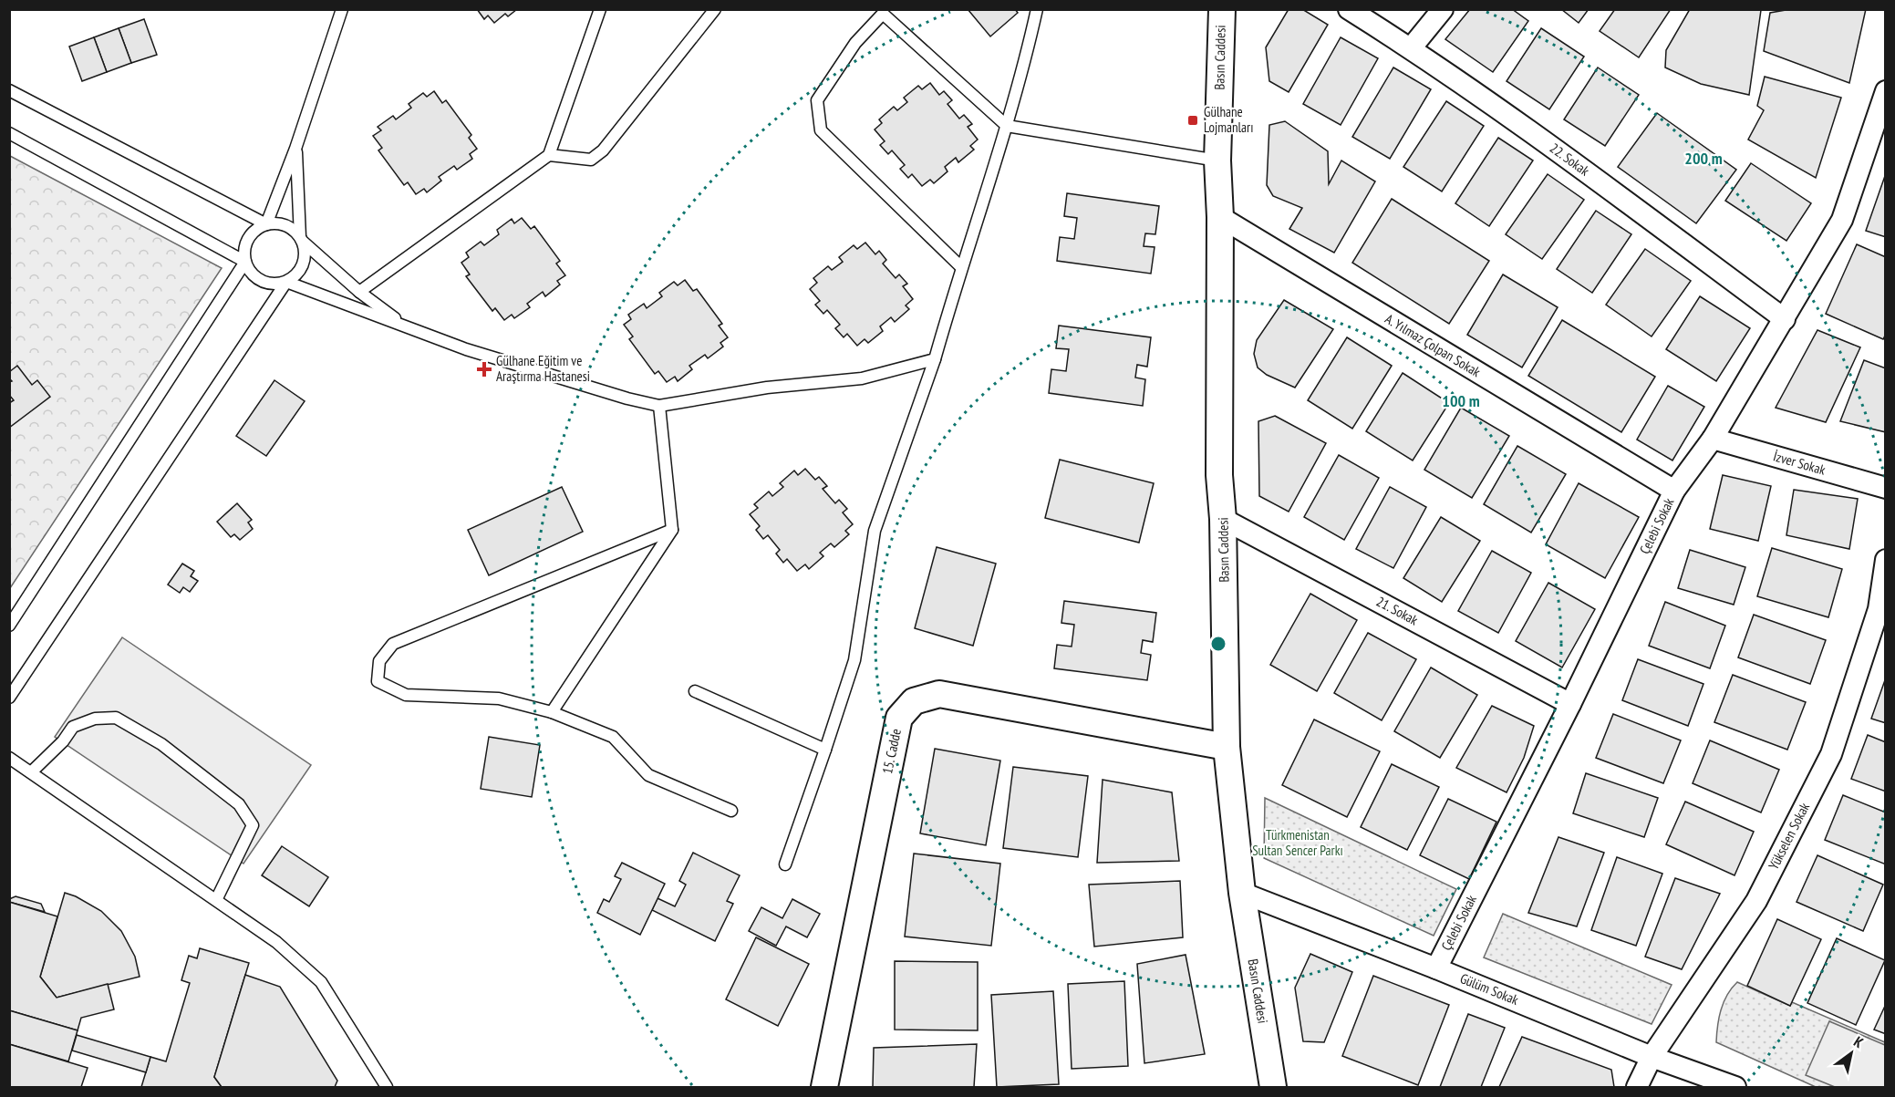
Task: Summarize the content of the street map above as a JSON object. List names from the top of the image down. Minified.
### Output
{"streets":{"street":["Basın Caddesi","22. Sokak","A. Yılmaz Çolpan Sokak","İzver Sokak","Çelebi Sokak","21. Sokak","15. Cadde","Yükselen Sokak","Gülüm Sokak"]},"crossings":[["Basın Caddesi","A. Yılmaz Çolpan Sokak"],["Basın Caddesi","21. Sokak"],["Basın Caddesi","15. Cadde"],["Basın Caddesi","Gülüm Sokak"],["22. Sokak","Çelebi Sokak"],["A. Yılmaz Çolpan Sokak","Çelebi Sokak"],["İzver Sokak","Çelebi Sokak"],["Çelebi Sokak","21. Sokak"],["Çelebi Sokak","Gülüm Sokak"],["Yükselen Sokak","Gülüm Sokak"]],"parks":["Türkmenistan Sultan Sencer Parkı"],"places":{"transit":["Gülhane Lojmanları"],"health":["Gülhane Eğitim ve Araştırma Hastanesi"]},"north":"top right","rings":["200 m","100 m"]}
